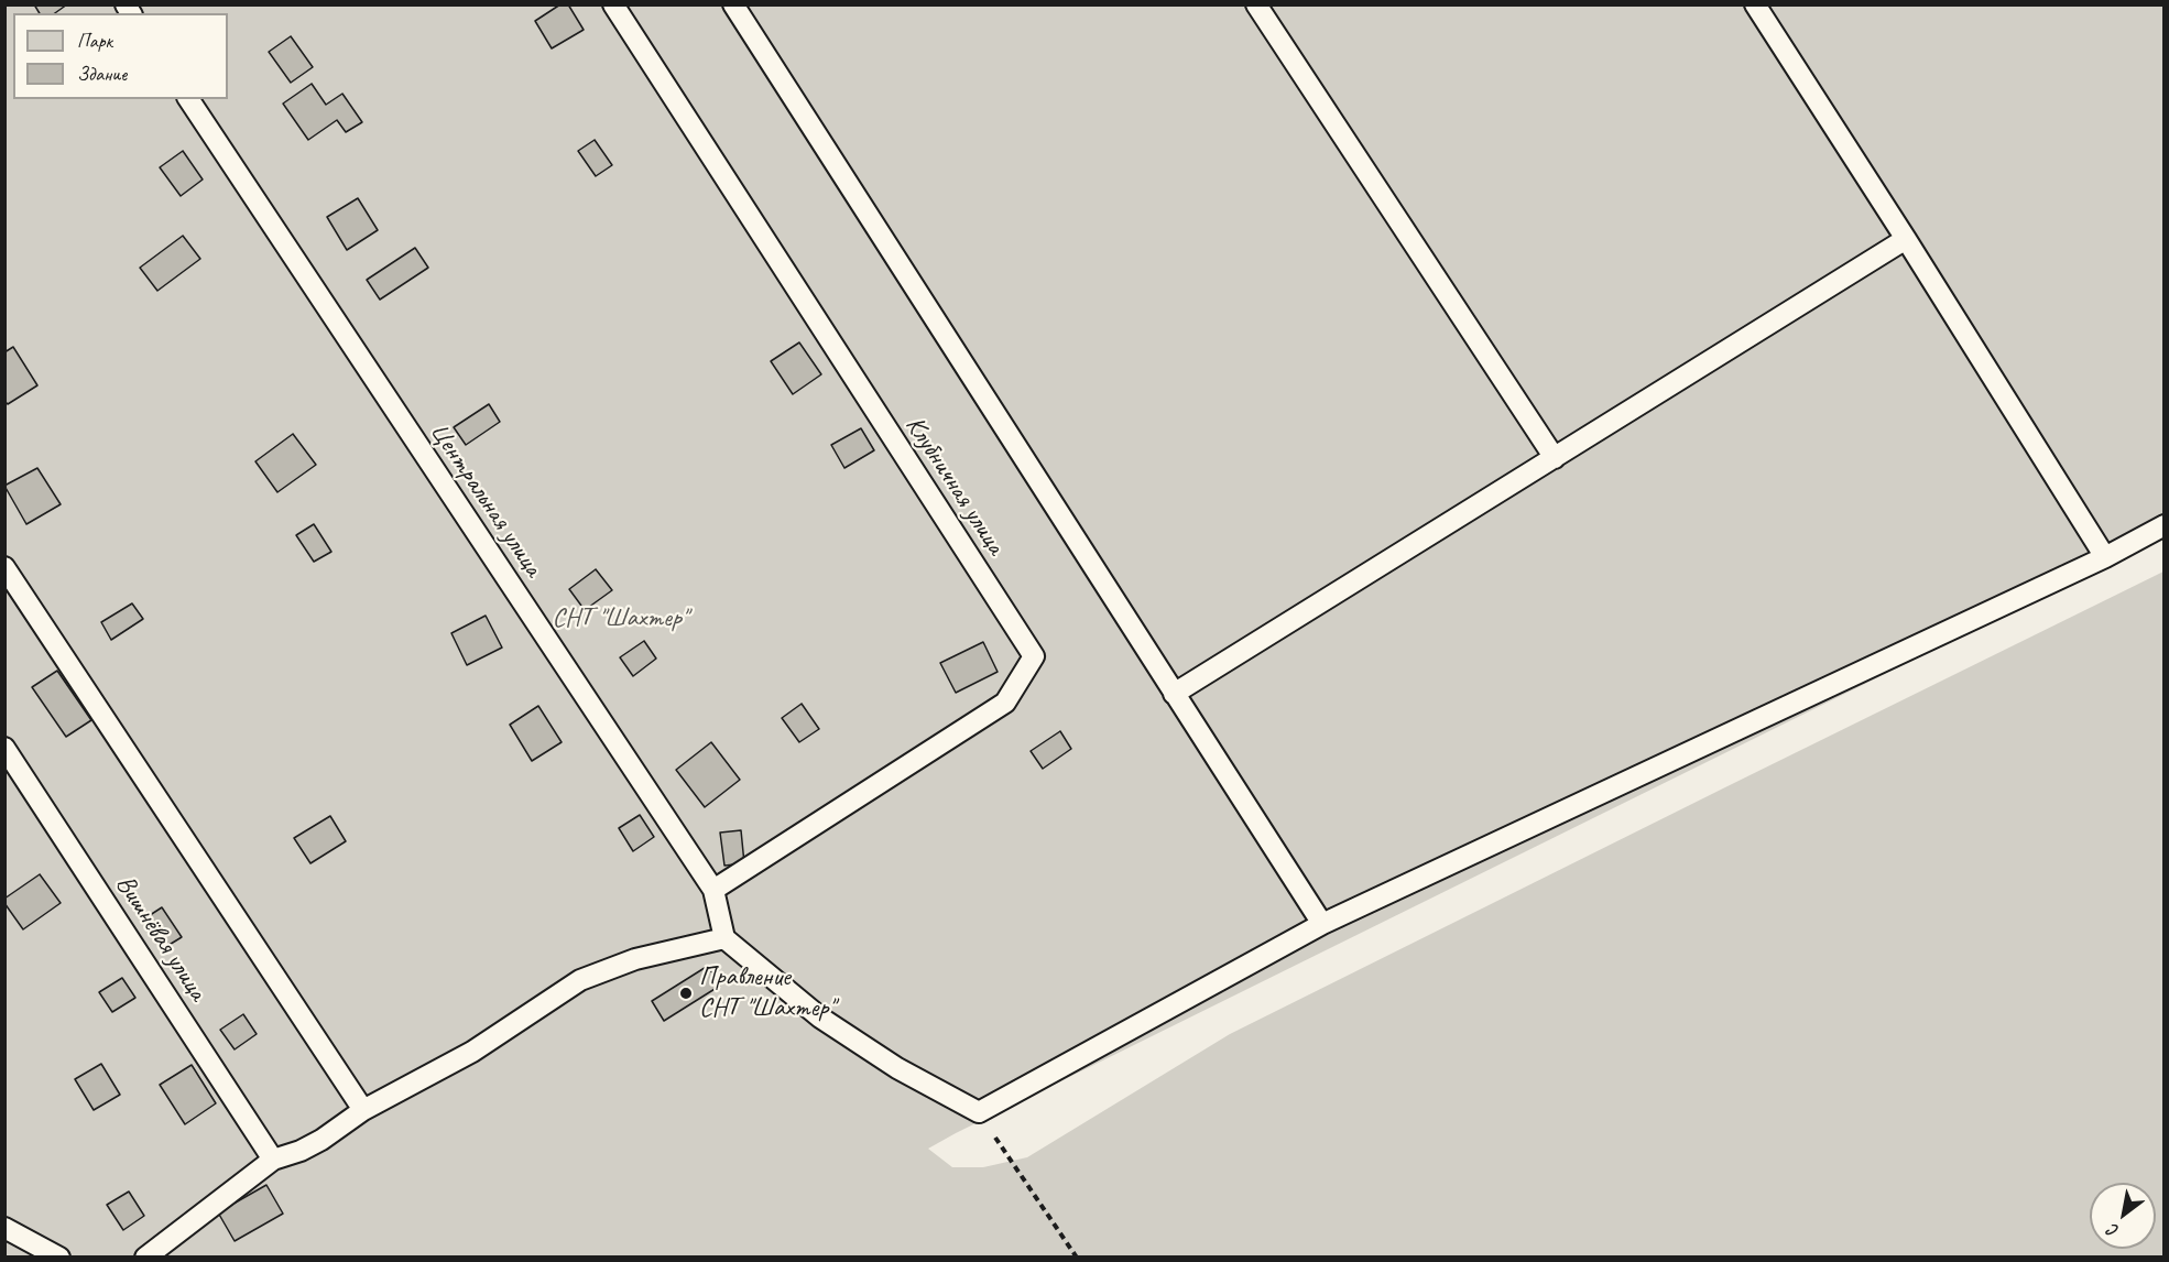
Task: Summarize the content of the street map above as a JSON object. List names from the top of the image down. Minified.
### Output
{"streets":{"lane":["Клубничная улица","Центральная улица","Вишнёвая улица"]},"crossings":[["Клубничная улица","Центральная улица"]],"parks":["СНТ \"Шахтер\""],"places":["Правление СНТ \"Шахтер\""],"legend":["Парк","Здание"],"north":"bottom left"}
